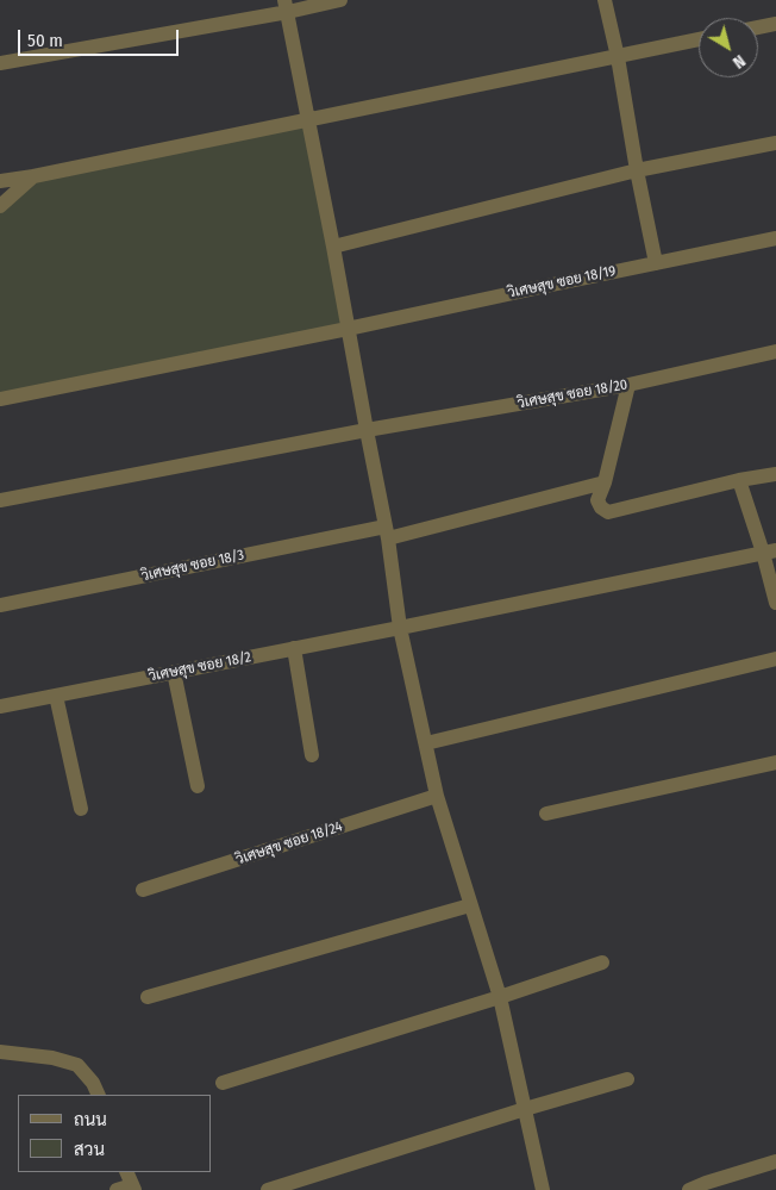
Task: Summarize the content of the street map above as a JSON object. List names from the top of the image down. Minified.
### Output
{"streets":{"street":["วิเศษสุข ซอย 18/19","วิเศษสุข ซอย 18/20","วิเศษสุข ซอย 18/3","วิเศษสุข ซอย 18/2","วิเศษสุข ซอย 18/24"]},"legend":["ถนน","สวน"],"scale_bar":"50 m","north":"bottom right"}
